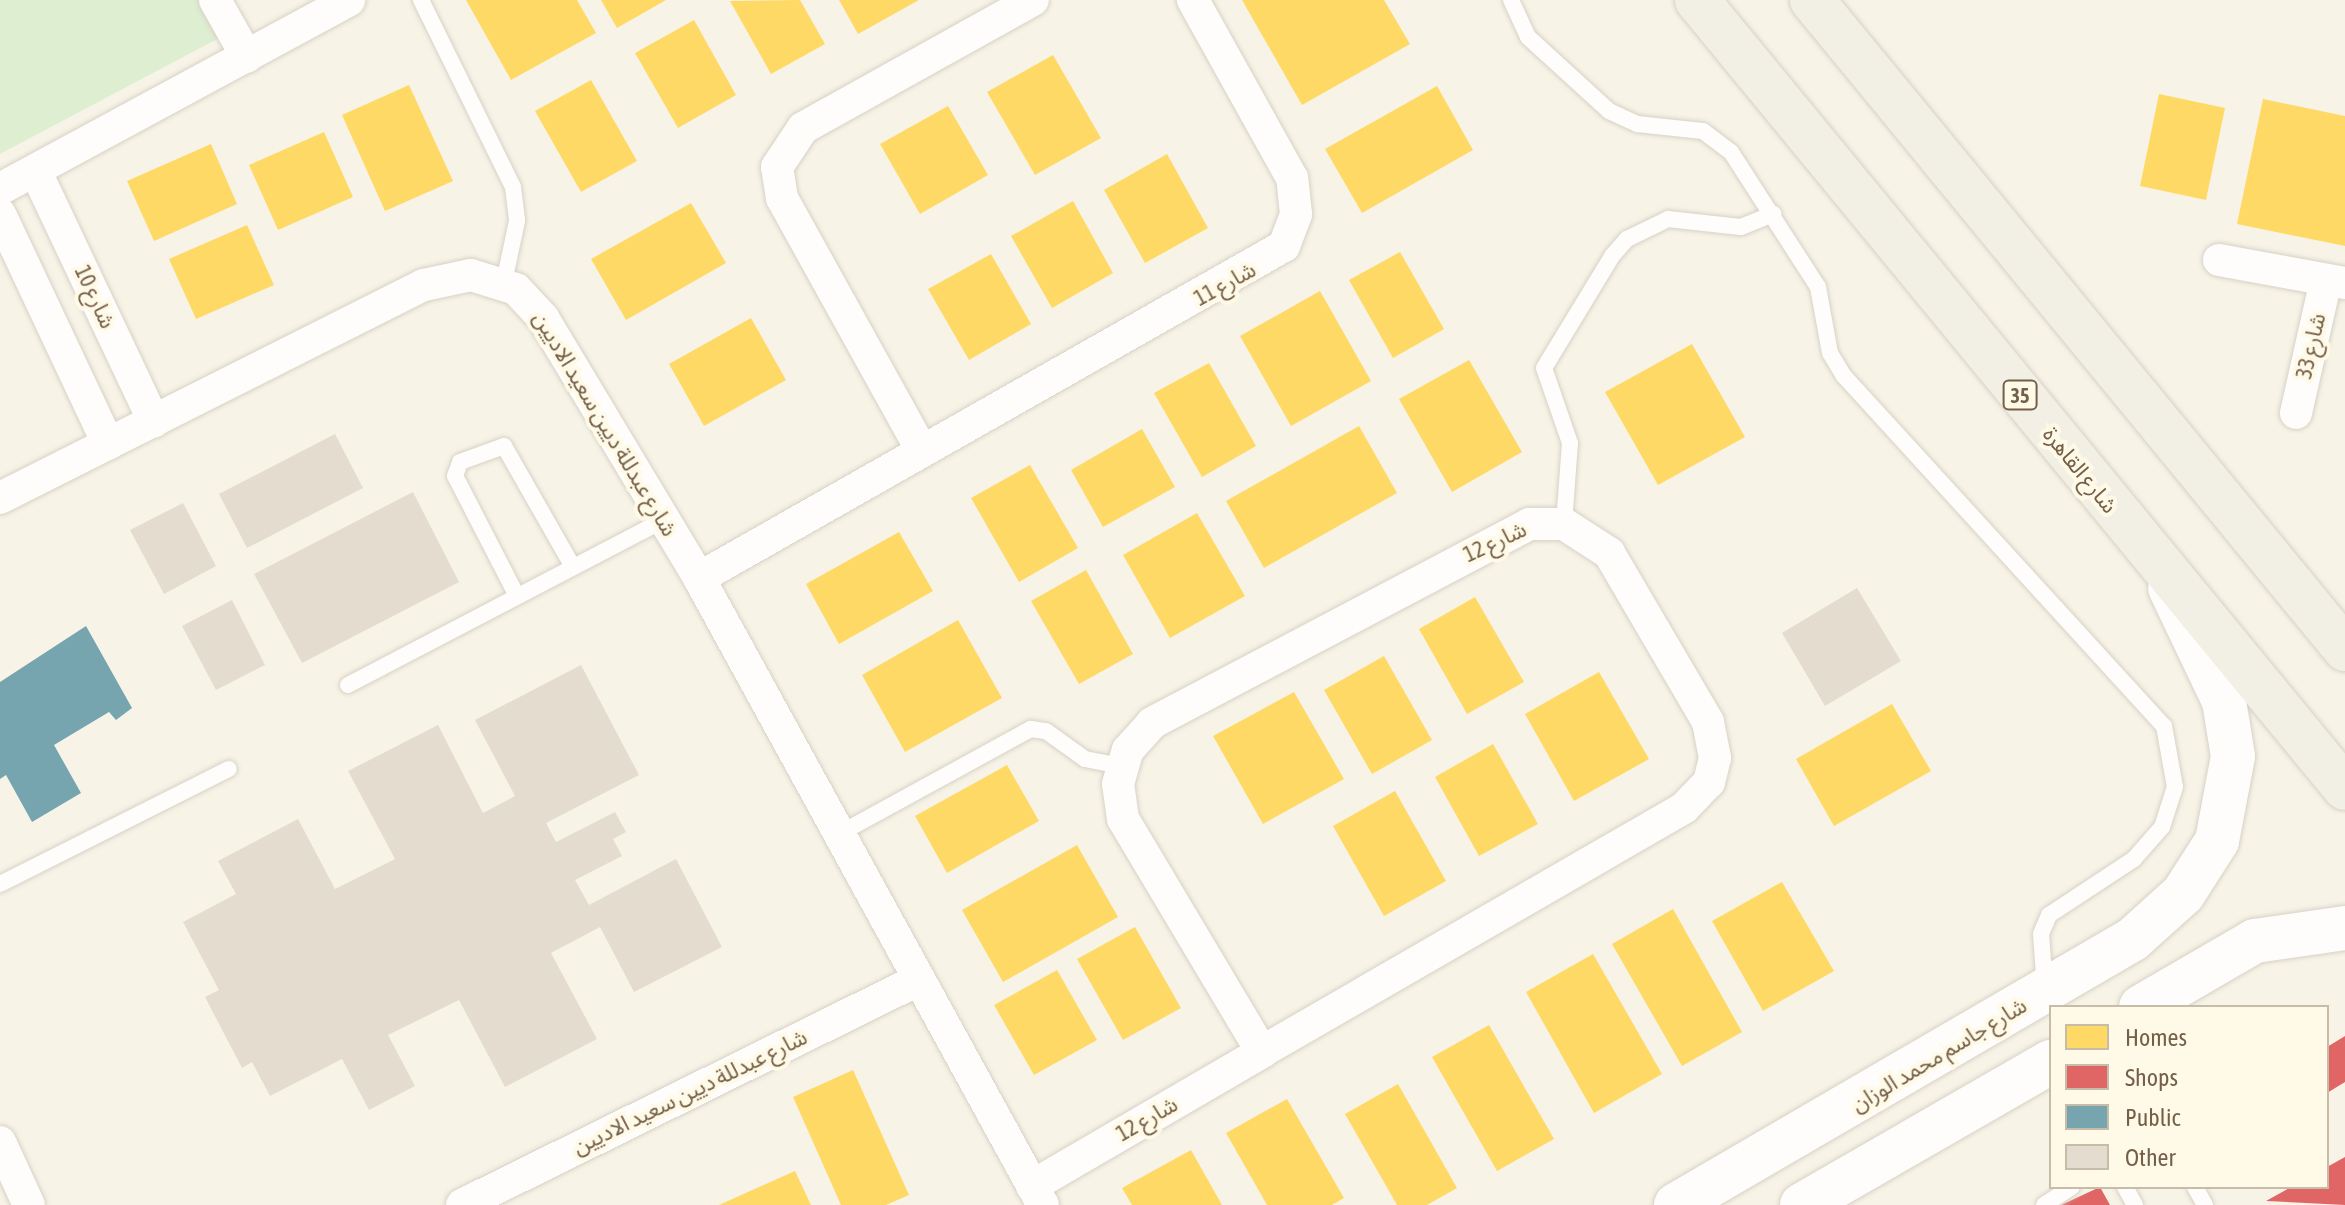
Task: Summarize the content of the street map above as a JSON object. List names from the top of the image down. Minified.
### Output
{"streets":{"main road":["35","شارع القاهرة"],"street":["شارع 11","شارع 10","شارع 33","شارع عبدللة ديين سعيد الاديين","شارع 12","شارع جاسم محمد الوزان"]},"crossings":[["شارع 11","شارع عبدللة ديين سعيد الاديين"],["شارع عبدللة ديين سعيد الاديين","شارع 12"],["شارع القاهرة","شارع جاسم محمد الوزان"]],"legend":["Homes","Shops","Public","Other"]}
